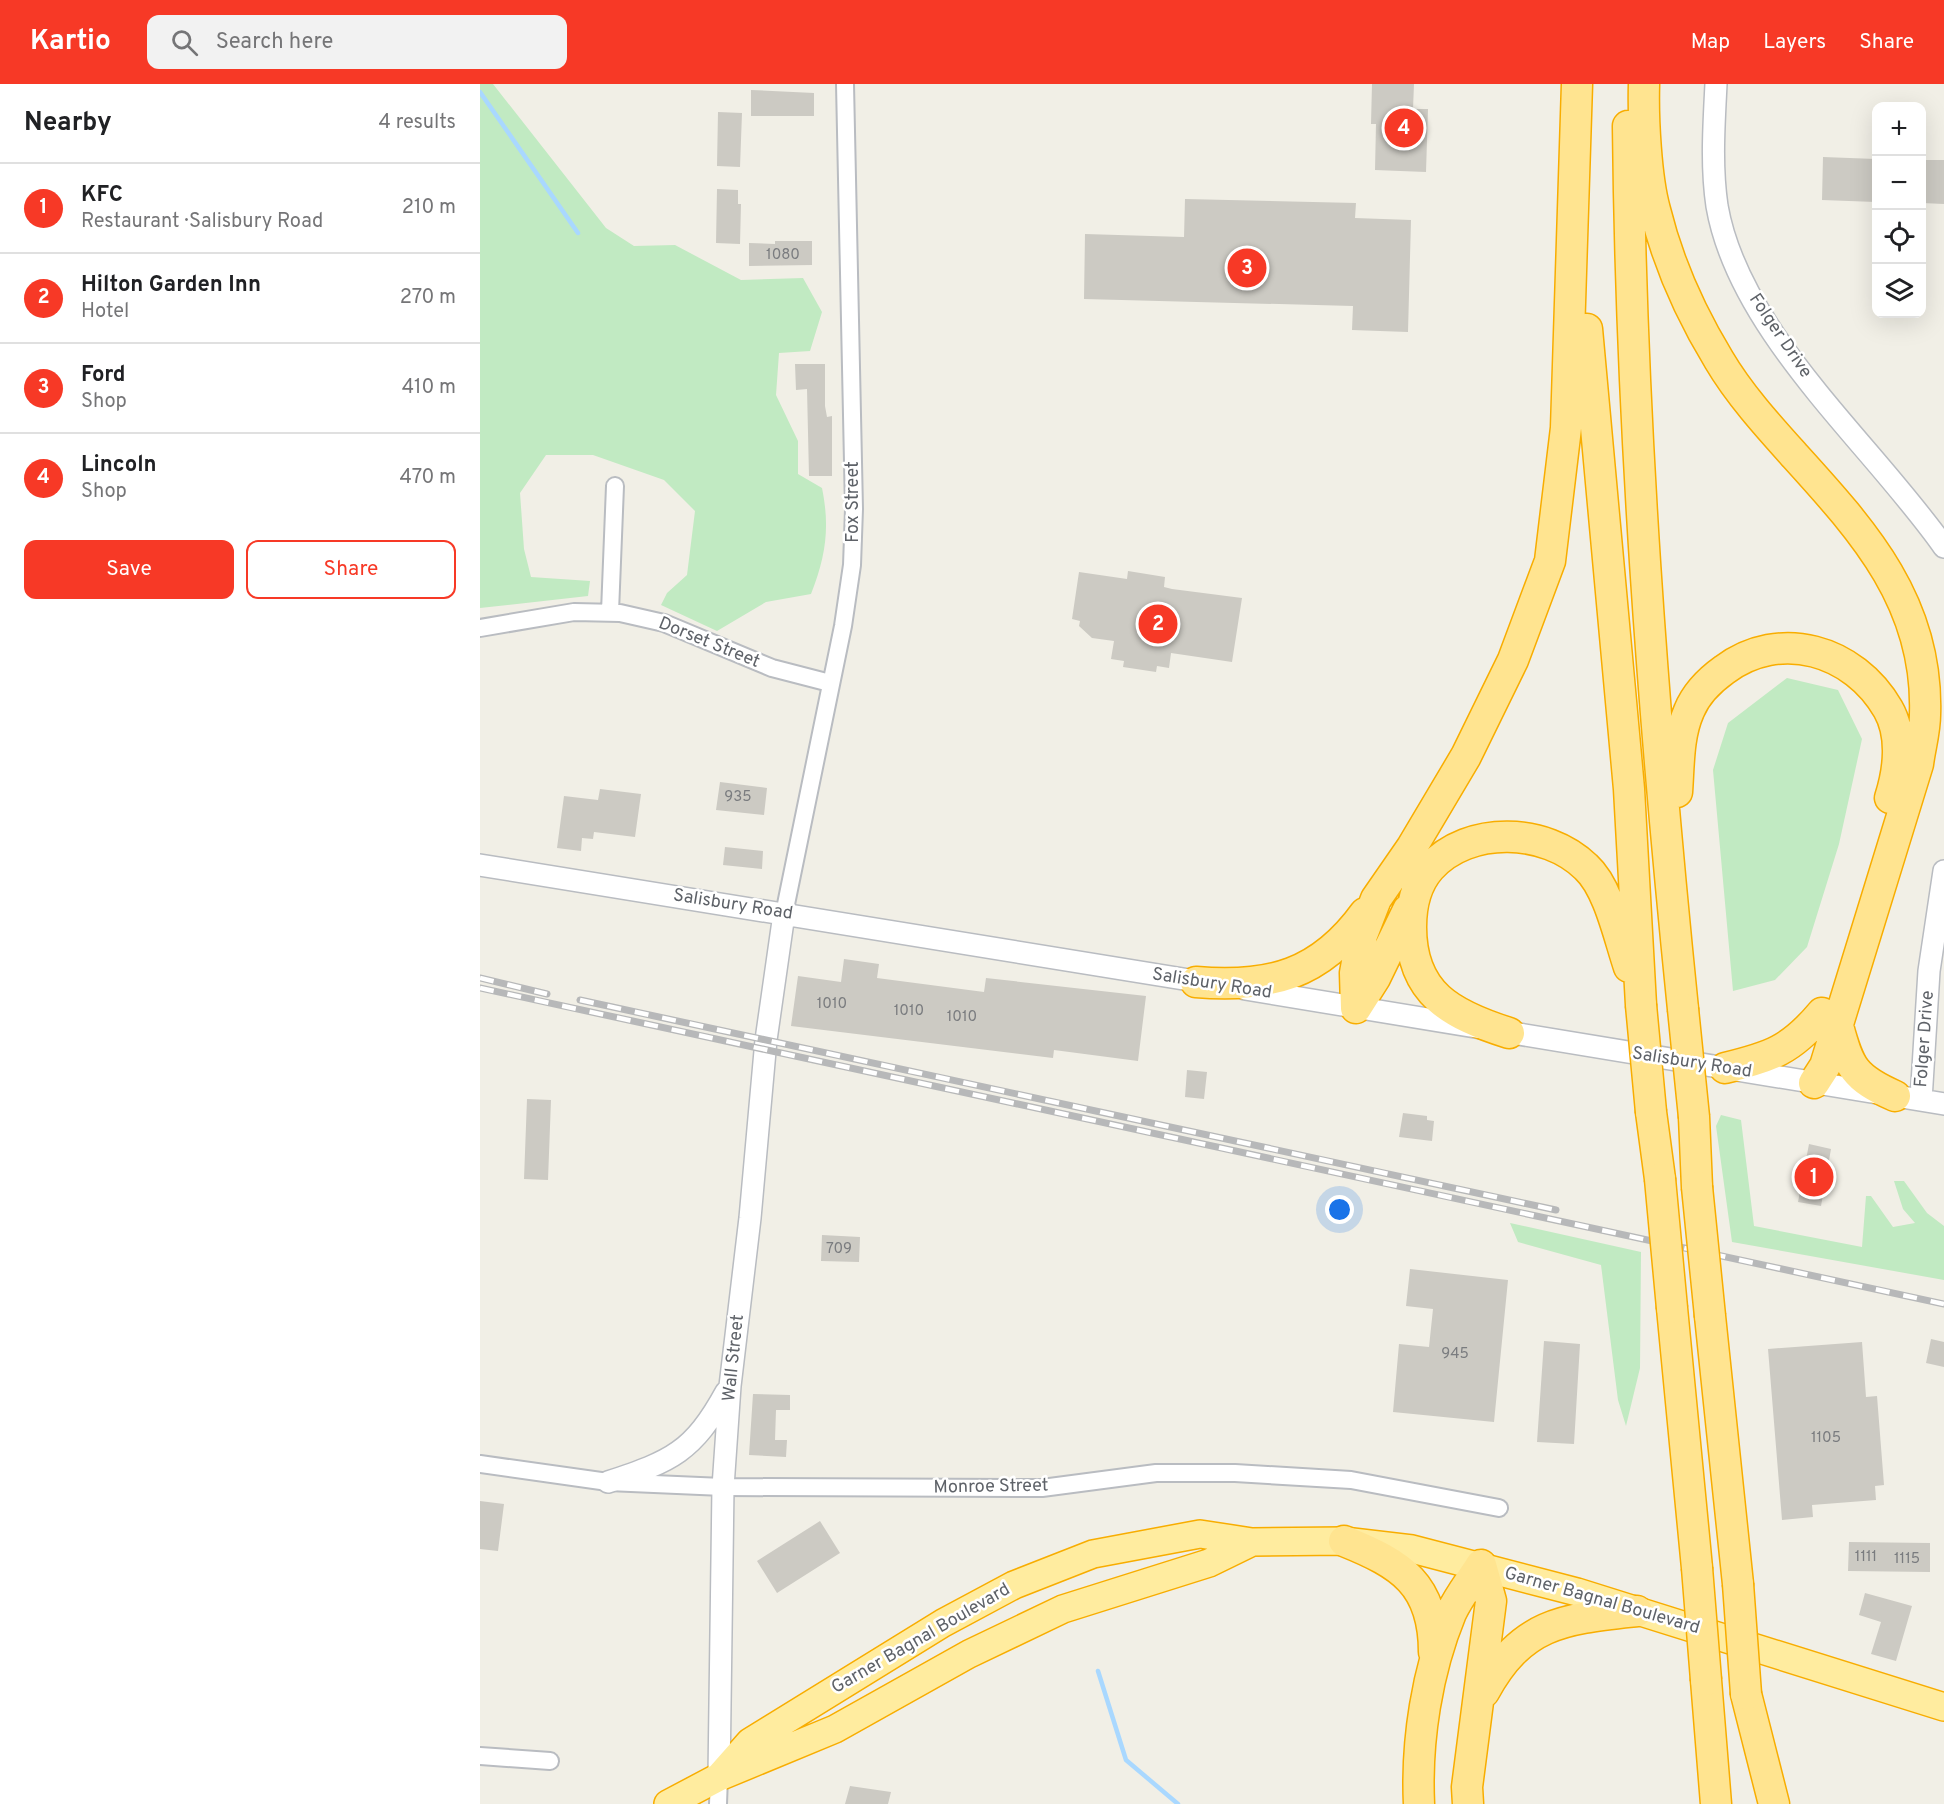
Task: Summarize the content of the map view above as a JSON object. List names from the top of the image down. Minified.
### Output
{"streets":{"highway":["Garner Bagnal Boulevard"],"street":["Folger Drive","Fox Street","Dorset Street","Salisbury Road","Wall Street","Monroe Street"]},"crossings":[["Folger Drive","Salisbury Road"],["Fox Street","Dorset Street"],["Fox Street","Salisbury Road"],["Fox Street","Wall Street"],["Salisbury Road","Wall Street"],["Wall Street","Monroe Street"],["Wall Street","Garner Bagnal Boulevard"]],"house_numbers":["1080","935","1010","1010","1010","709","945","1105","1111","1115"],"page":{"header":"Kartio","search":"Search here","nav":["Map","Layers","Share"],"heading":["Nearby","4 results"],"map_buttons":["+","−"],"pins":["4","3","2","1"],"list":[{"mark":"1","name":"KFC","note":"Restaurant · Salisbury Road","value":"210 m"},{"mark":"2","name":"Hilton Garden Inn","note":"Hotel","value":"270 m"},{"mark":"3","name":"Ford","note":"Shop","value":"410 m"},{"mark":"4","name":"Lincoln","note":"Shop","value":"470 m"}],"buttons":["Save","Share"]}}
